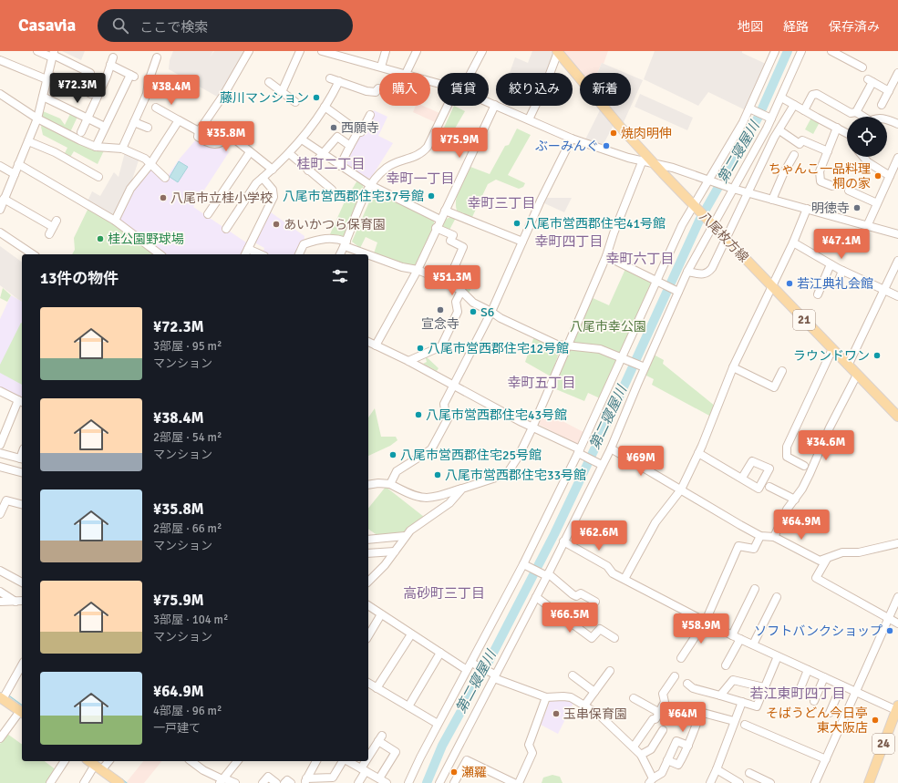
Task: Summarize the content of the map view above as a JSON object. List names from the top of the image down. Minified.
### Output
{"streets":{"main road":["八尾枚方線","21","24"]},"districts":["桂町二丁目","幸町一丁目","幸町三丁目","幸町四丁目","幸町六丁目","幸町五丁目","高砂町三丁目","若江東町四丁目"],"water":["第二寝屋川"],"parks":["八尾市幸公園"],"places":["藤川マンション","西願寺","焼肉明伸","ぶーみんぐ","ちゃんこ一品料理 桐の家","八尾市営西郡住宅37号館","八尾市立桂小学校","明徳寺","八尾市営西郡住宅41号館","あいかつら保育園","桂公園野球場","若江典礼会館","宣念寺","S6","八尾市営西郡住宅12号館","ラウンドワン","八尾市営西郡住宅43号館","八尾市営西郡住宅25号館","八尾市営西郡住宅33号館","ソフトバンクショップ","玉串保育園","そばうどん今日亭 東大阪店","瀬羅"],"page":{"header":"Casavia","search":"ここで検索","nav":["地図","経路","保存済み"],"price":["¥72.3M","¥38.4M","¥35.8M","¥75.9M","¥47.1M","¥51.3M","¥34.6M","¥69M","¥64.9M","¥62.6M","¥66.5M","¥58.9M","¥64M"],"chip":["購入","賃貸","絞り込み","新着"],"heading":"13件の物件","list":[{"name":"¥72.3M","note":"3部屋 · 95 m² · マンション"},{"name":"¥38.4M","note":"2部屋 · 54 m² · マンション"},{"name":"¥35.8M","note":"2部屋 · 66 m² · マンション"},{"name":"¥75.9M","note":"3部屋 · 104 m² · マンション"},{"name":"¥64.9M","note":"4部屋 · 96 m² · 一戸建て"}]}}
